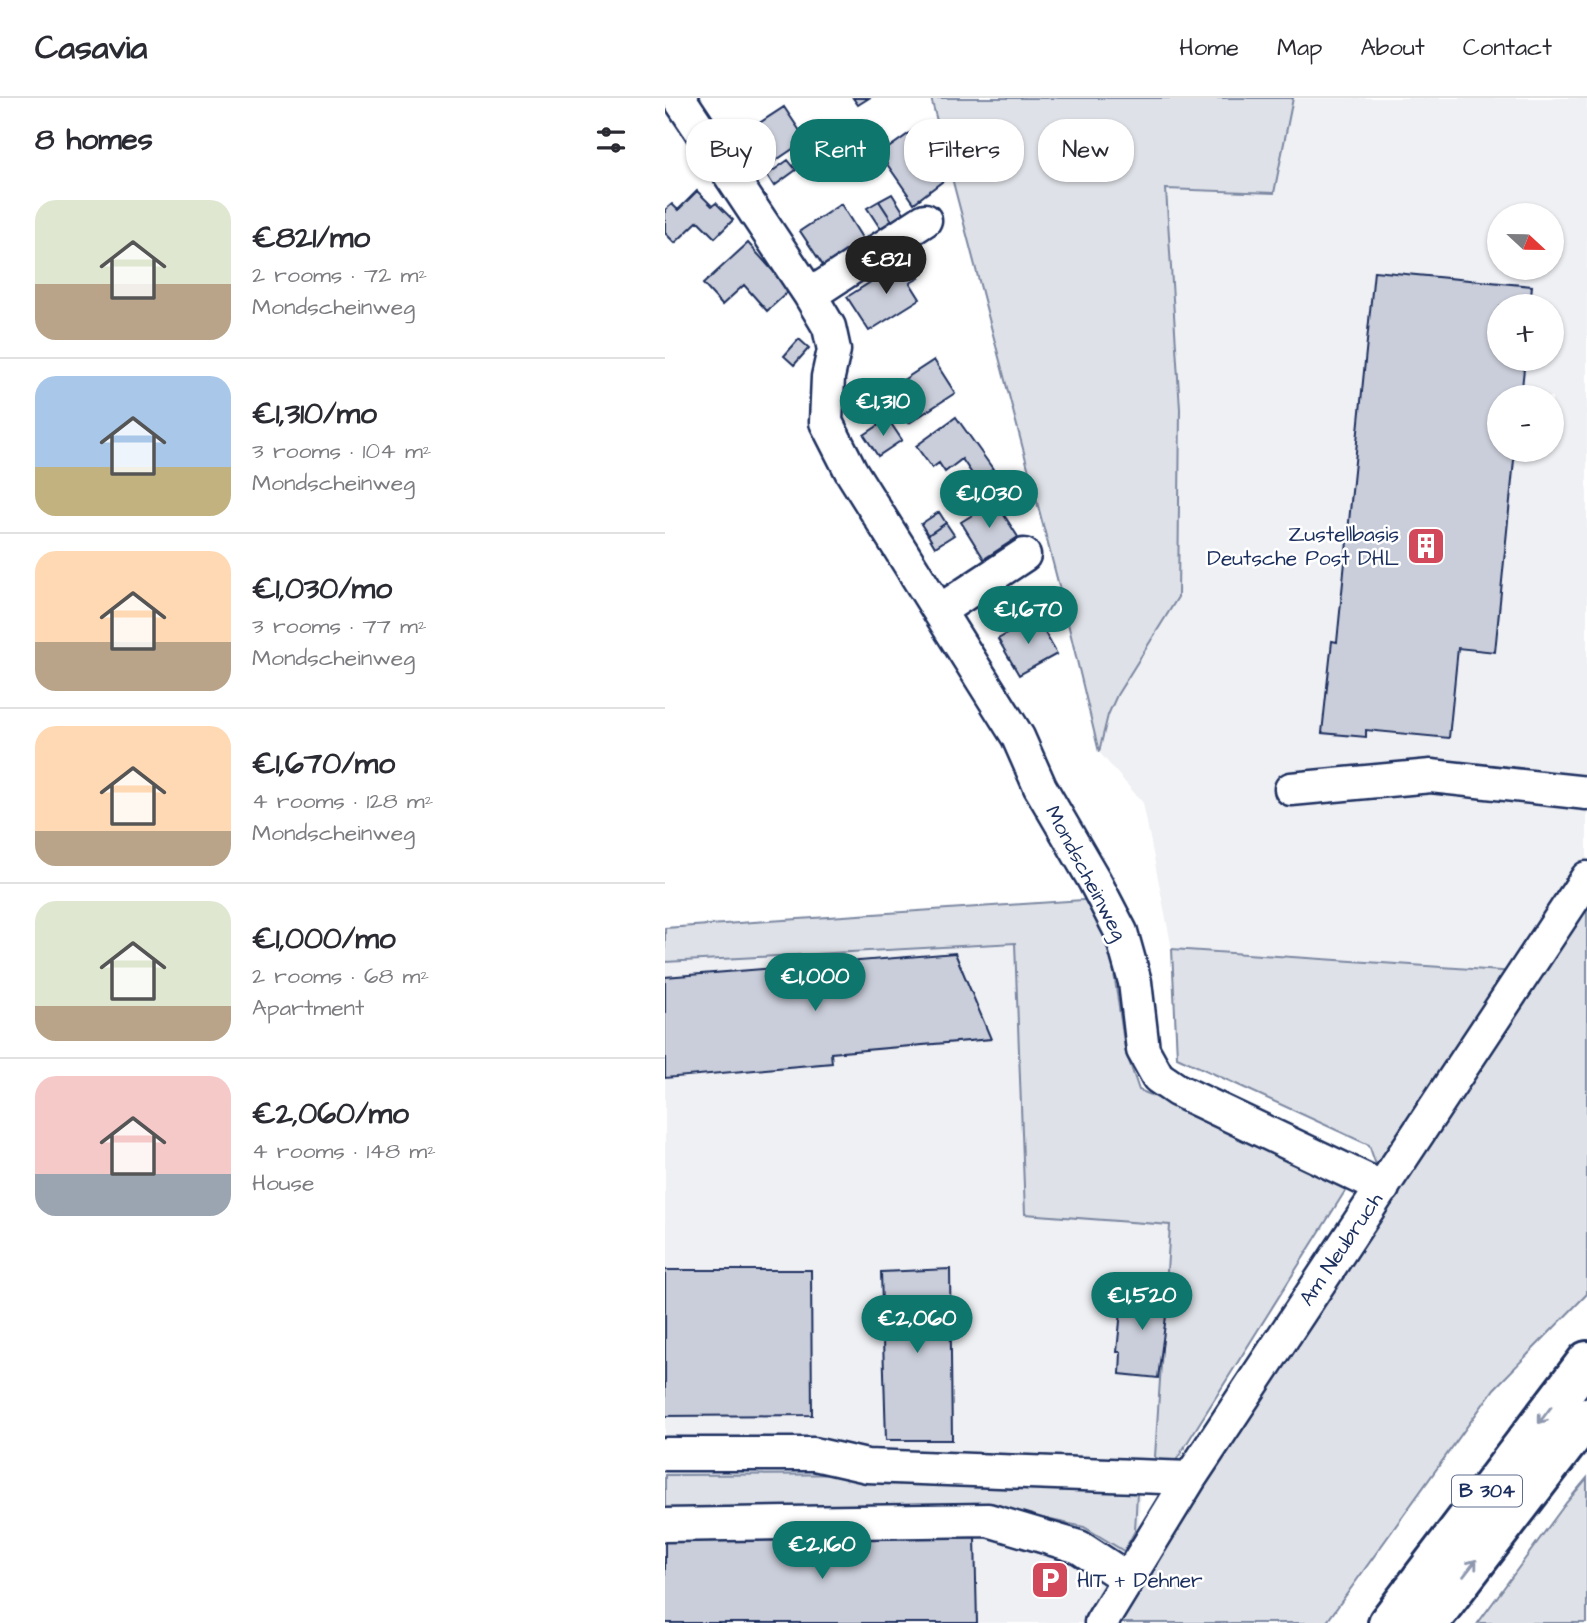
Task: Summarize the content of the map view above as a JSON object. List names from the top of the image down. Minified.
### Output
{"streets":{"main road":["B 304"],"street":["Mondscheinweg","Am Neubruch"]},"crossings":[["Mondscheinweg","Am Neubruch"]],"places":{"building":["Zustellbasis Deutsche Post DHL"],"parking":["HIT + Dehner"]},"north":"right","page":{"header":"Casavia","nav":["Home","Map","About","Contact"],"heading":"8 homes","chip":["Buy","Rent","Filters","New"],"list":[{"name":"€821/mo","note":"2 rooms · 72 m² · Mondscheinweg"},{"name":"€1,310/mo","note":"3 rooms · 104 m² · Mondscheinweg"},{"name":"€1,030/mo","note":"3 rooms · 77 m² · Mondscheinweg"},{"name":"€1,670/mo","note":"4 rooms · 128 m² · Mondscheinweg"},{"name":"€1,000/mo","note":"2 rooms · 68 m² · Apartment"},{"name":"€2,060/mo","note":"4 rooms · 148 m² · House"}],"map_buttons":["+","−"],"price":["€821","€1,310","€1,030","€1,670","€1,000","€1,520","€2,060","€2,160"]}}
